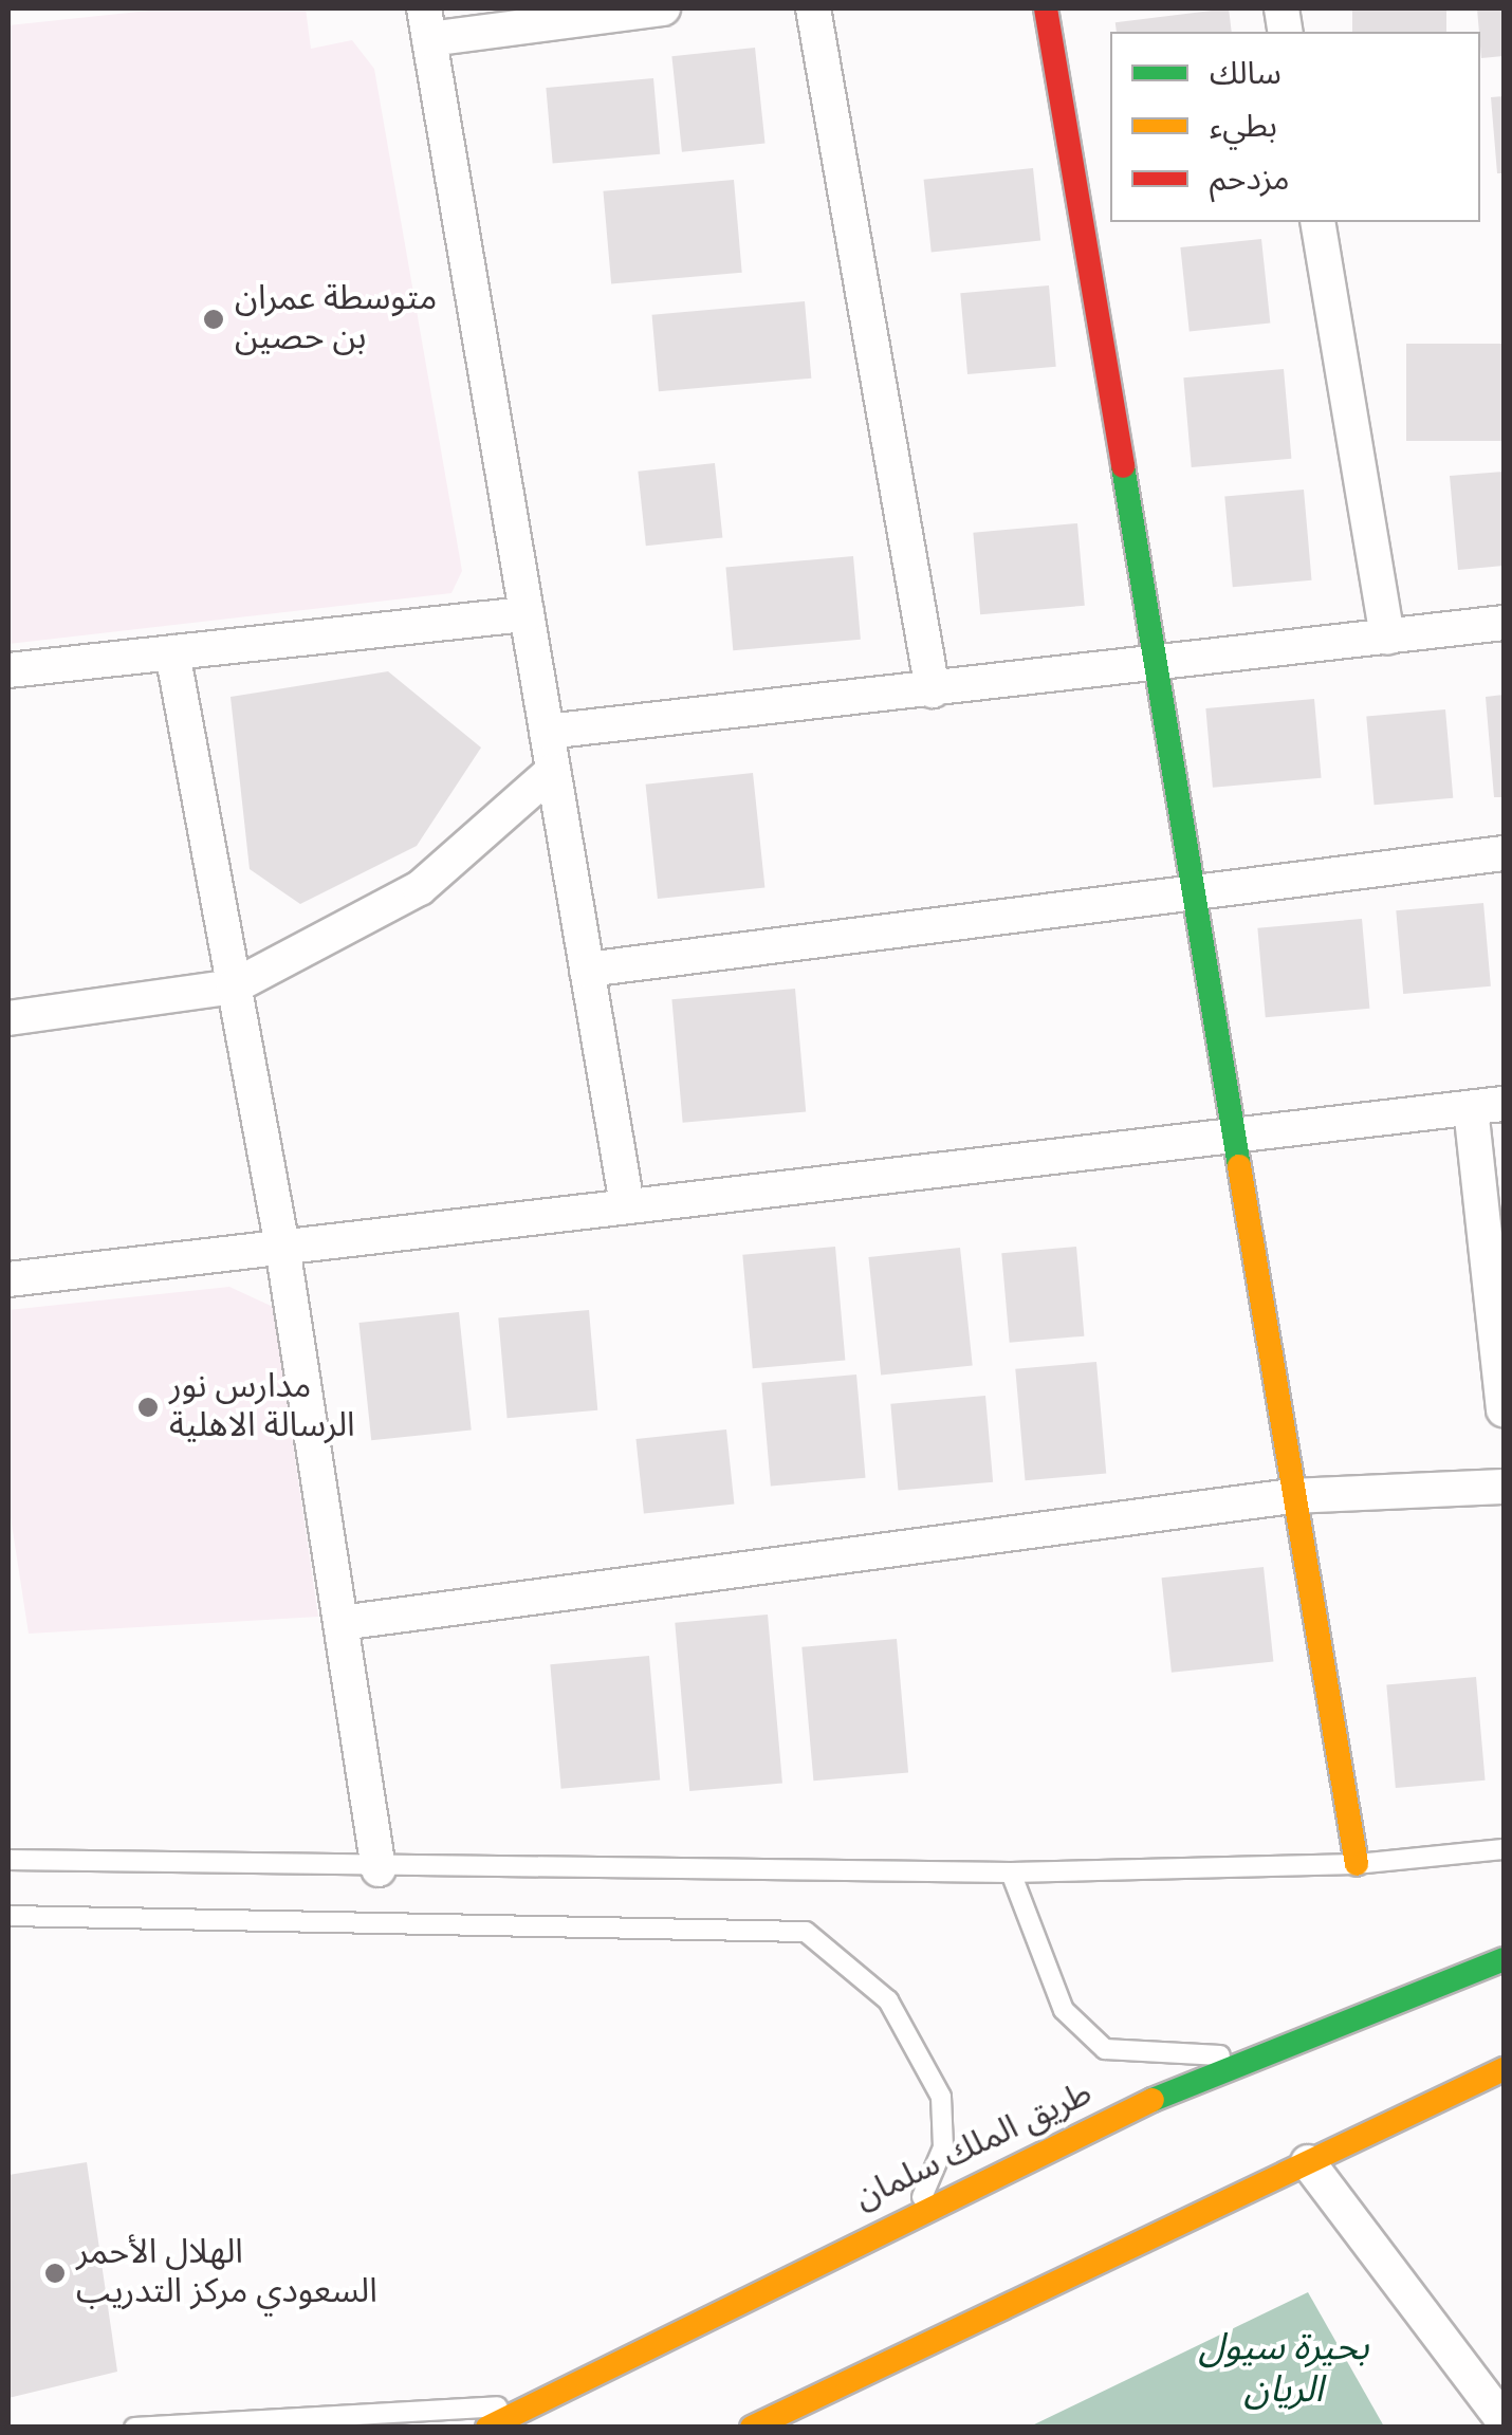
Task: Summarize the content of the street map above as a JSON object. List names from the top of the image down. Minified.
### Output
{"streets":{"street":["طريق الملك سلمان"]},"water":["بحيرة سيول الريان"],"places":["متوسطة عمران بن حصين","مدارس نور الرسالة الاهلية","الهلال الأحمر السعودي مركز التدريب"],"legend":["سالك","بطيء","مزدحم"]}
